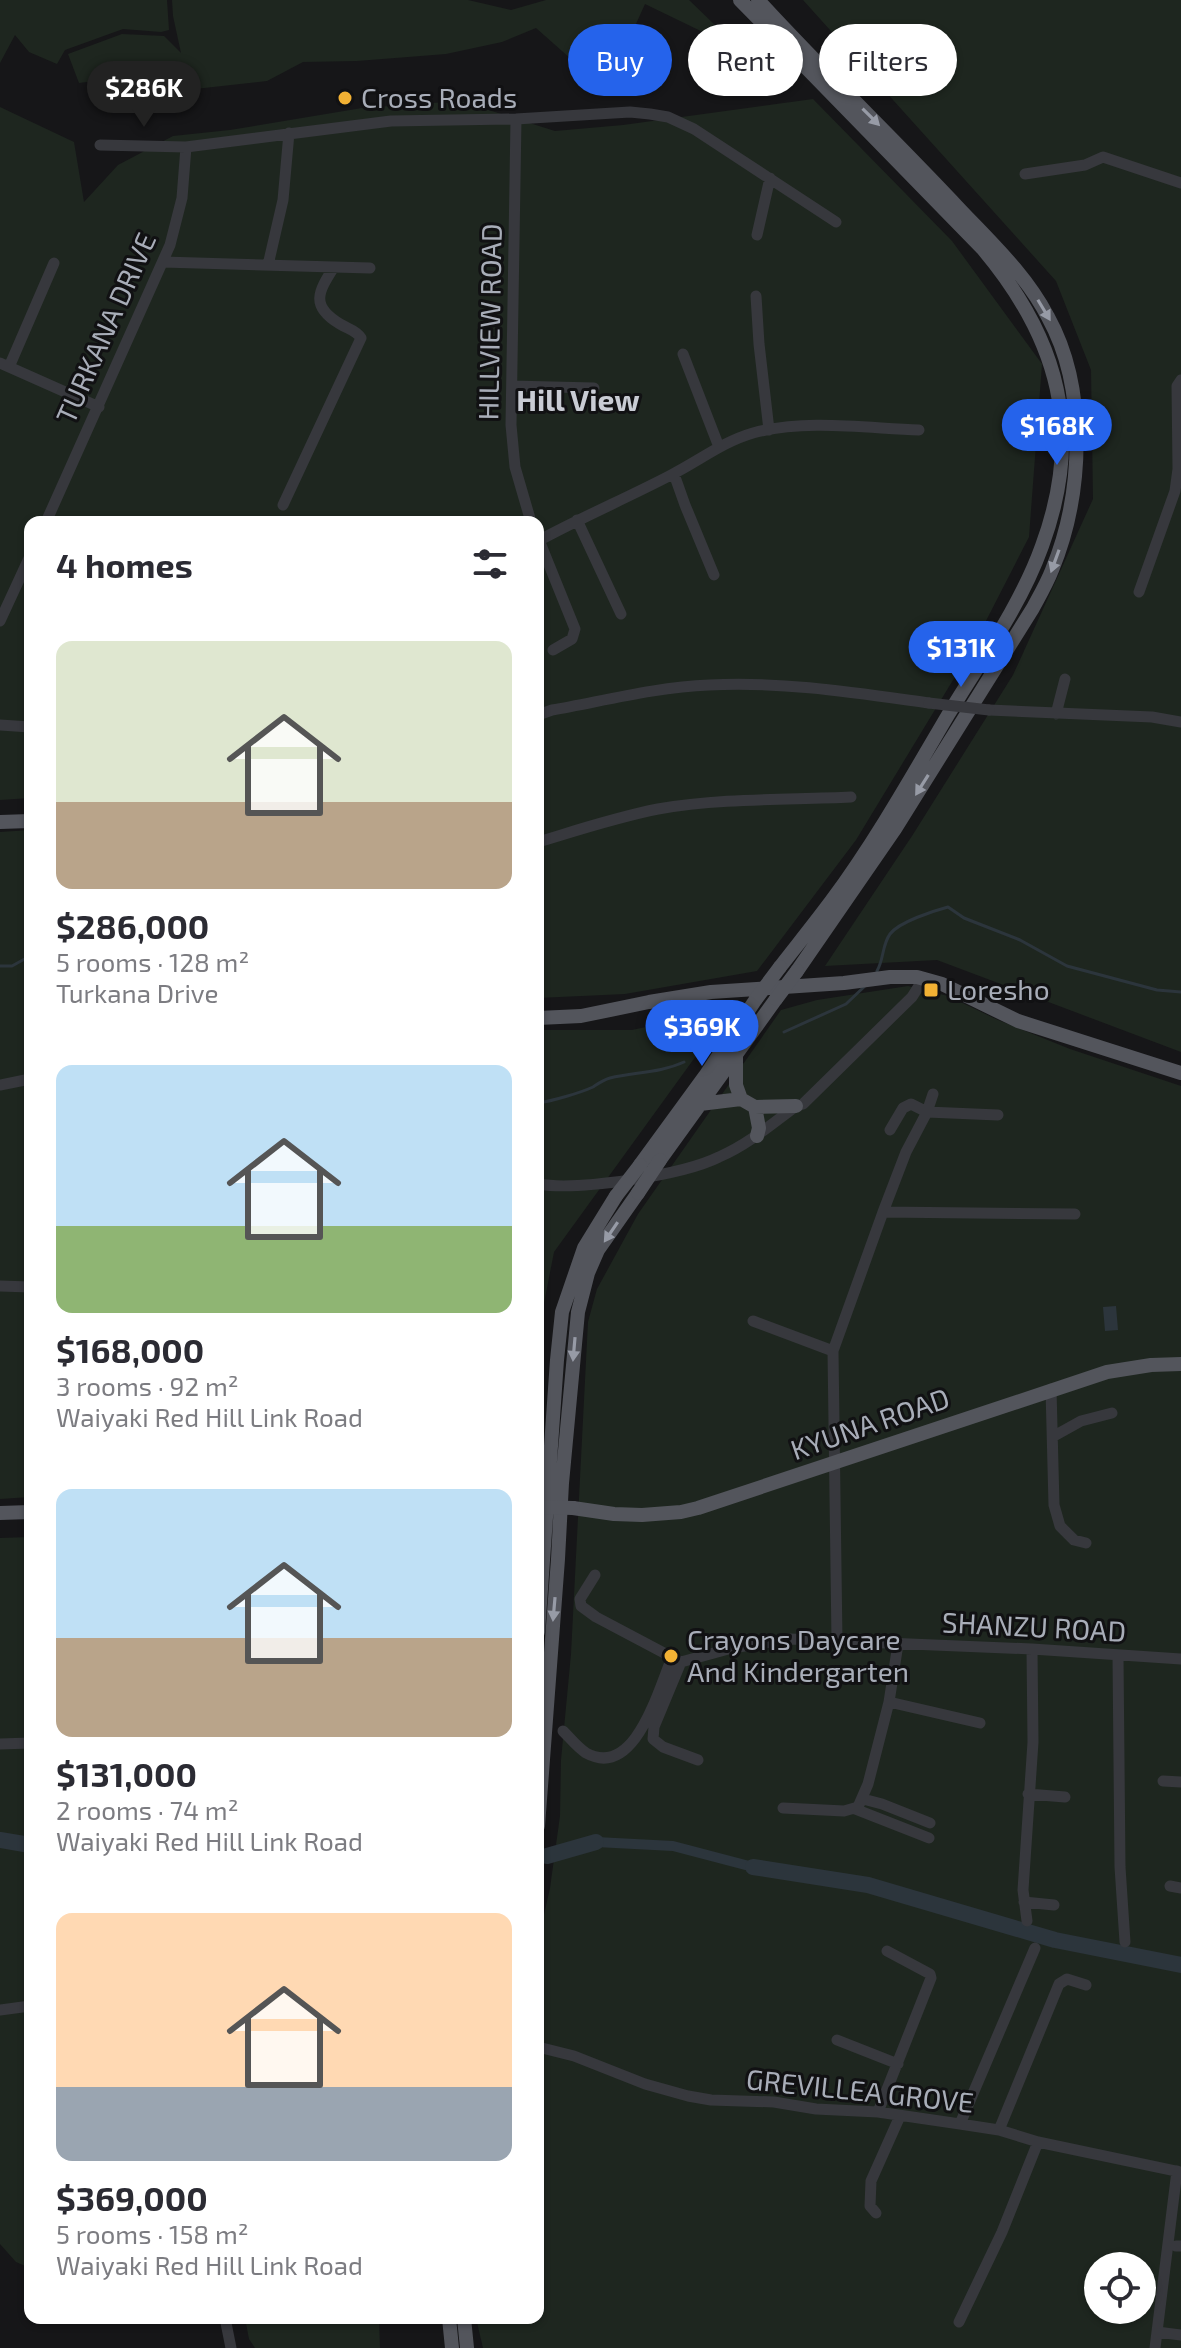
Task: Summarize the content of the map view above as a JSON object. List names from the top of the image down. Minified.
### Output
{"streets":{"main road":["KYUNA ROAD"],"street":["HILLVIEW ROAD","TURKANA DRIVE","SHANZU ROAD","GREVILLEA GROVE"]},"districts":["Hill View"],"places":{"other":["Cross Roads","Crayons Daycare And Kindergarten"],"transit":["Loresho"]},"page":{"chip":["Buy","Rent","Filters"],"price":["$286K","$168K","$131K","$369K"],"heading":"4 homes","list":[{"name":"$286,000","note":"5 rooms · 128 m² · Turkana Drive"},{"name":"$168,000","note":"3 rooms · 92 m² · Waiyaki Red Hill Link Road"},{"name":"$131,000","note":"2 rooms · 74 m² · Waiyaki Red Hill Link Road"},{"name":"$369,000","note":"5 rooms · 158 m² · Waiyaki Red Hill Link Road"}]}}
